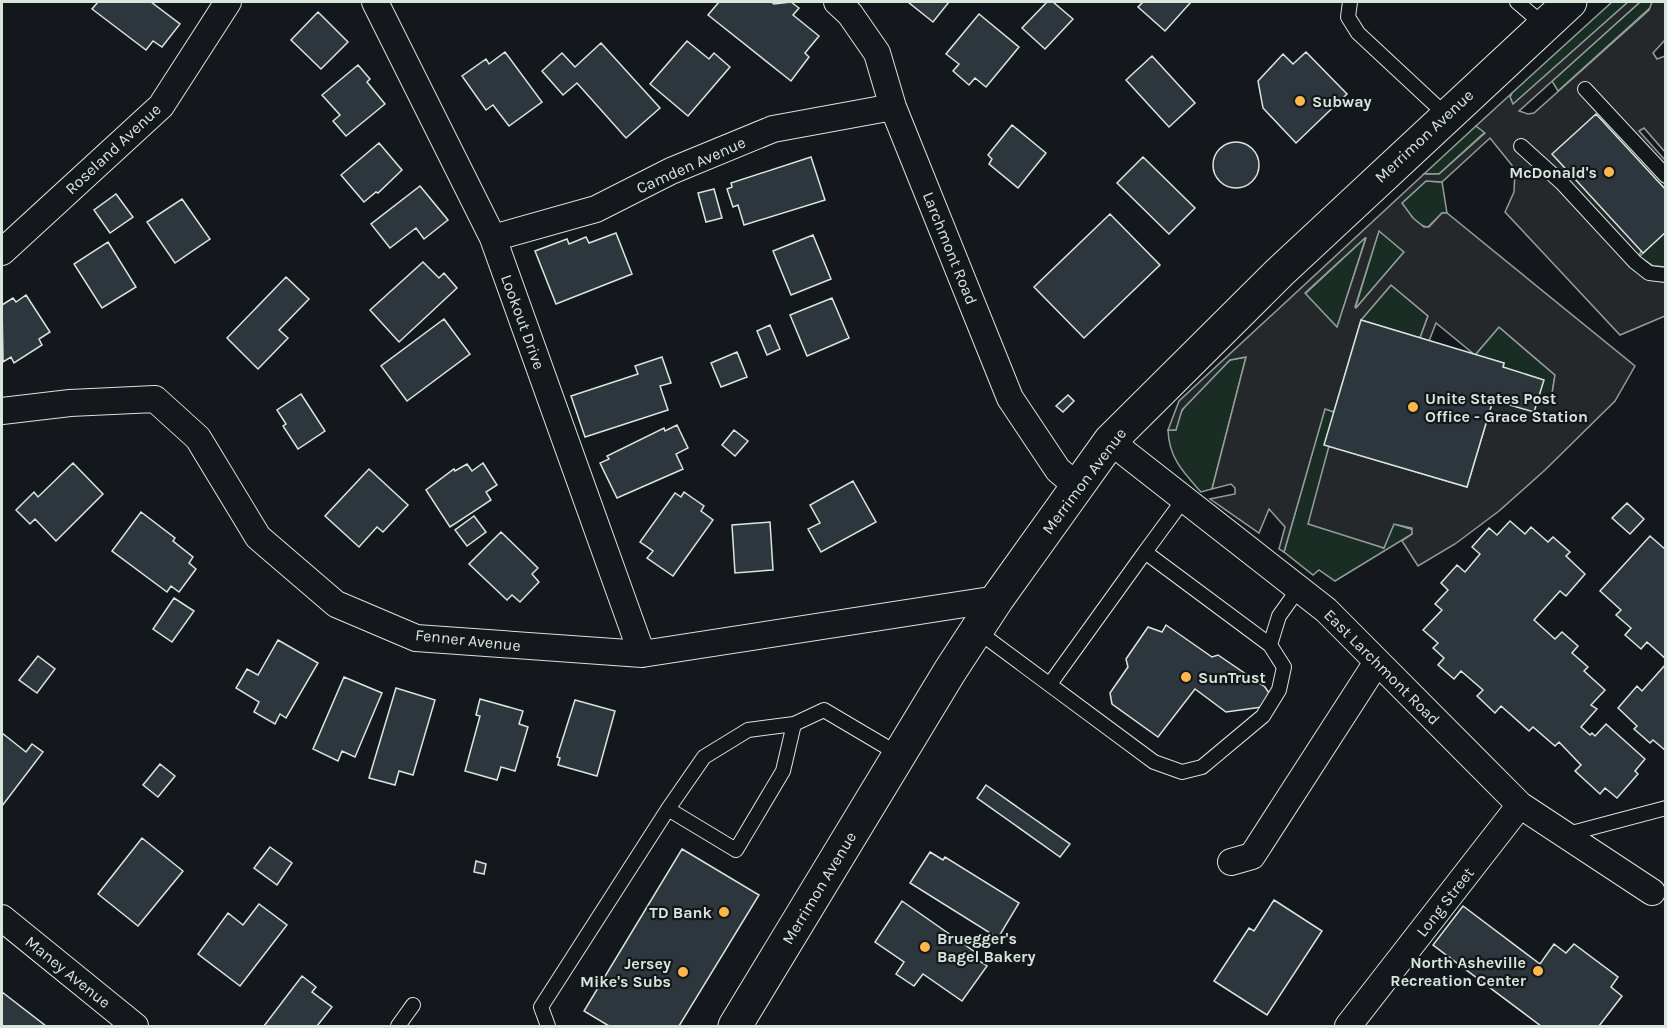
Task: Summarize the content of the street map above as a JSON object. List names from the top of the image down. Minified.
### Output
{"streets":{"main road":["Merrimon Avenue"],"street":["Roseland Avenue","Camden Avenue","Larchmont Road","Lookout Drive","Fenner Avenue","East Larchmont Road","Long Street","Maney Avenue"]},"crossings":[["Merrimon Avenue","Larchmont Road"],["Merrimon Avenue","Fenner Avenue"],["Merrimon Avenue","East Larchmont Road"],["Camden Avenue","Larchmont Road"],["Camden Avenue","Lookout Drive"],["Lookout Drive","Fenner Avenue"],["East Larchmont Road","Long Street"]],"places":["Subway","McDonald's","Unite States Post Office - Grace Station","SunTrust","TD Bank","Bruegger's Bagel Bakery","North Asheville Recreation Center","Jersey Mike's Subs"]}
